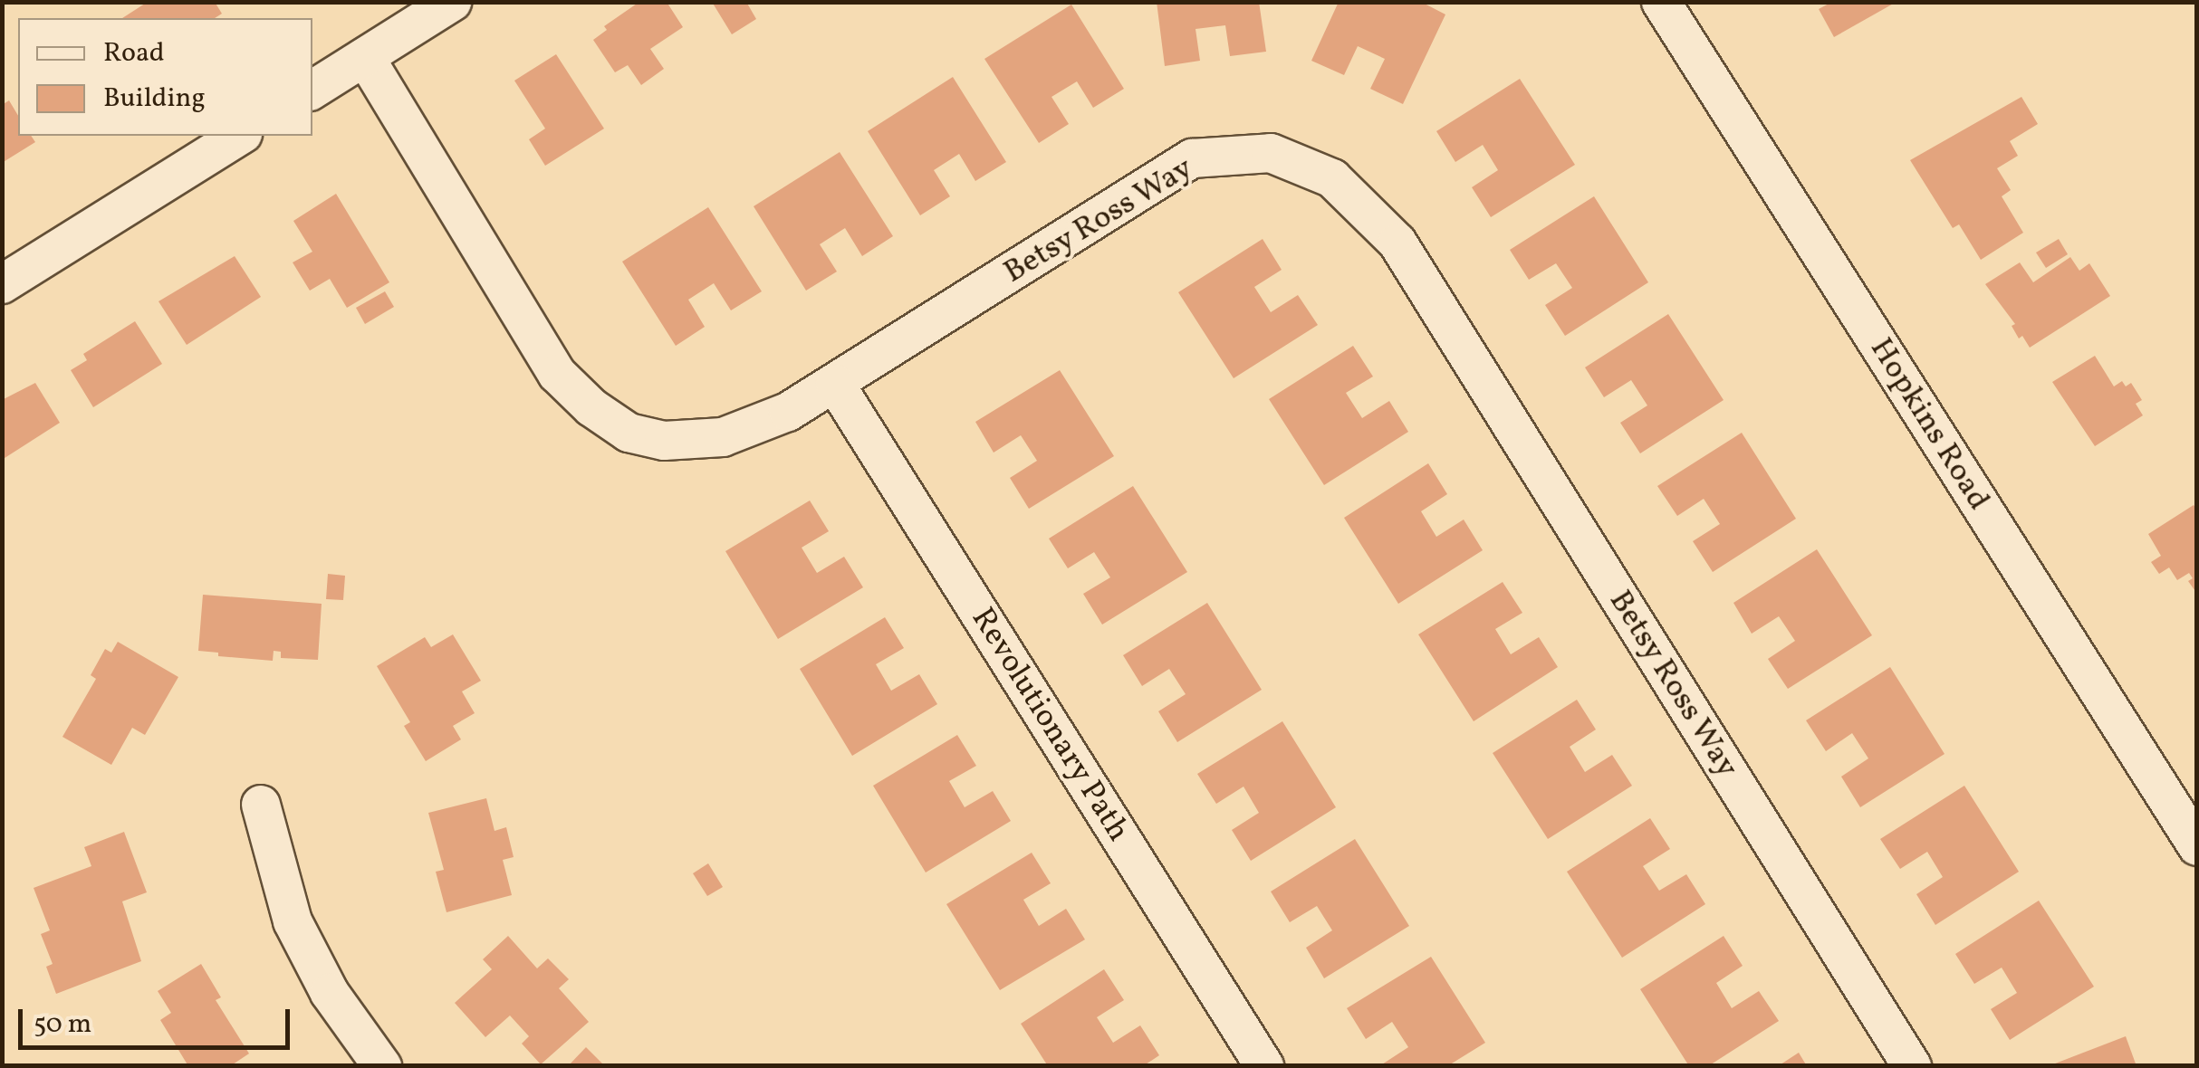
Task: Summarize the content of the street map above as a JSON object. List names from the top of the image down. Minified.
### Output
{"streets":{"street":["Betsy Ross Way","Hopkins Road","Revolutionary Path"]},"crossings":[["Betsy Ross Way","Revolutionary Path"]],"legend":["Road","Building"],"scale_bar":"50 m"}
